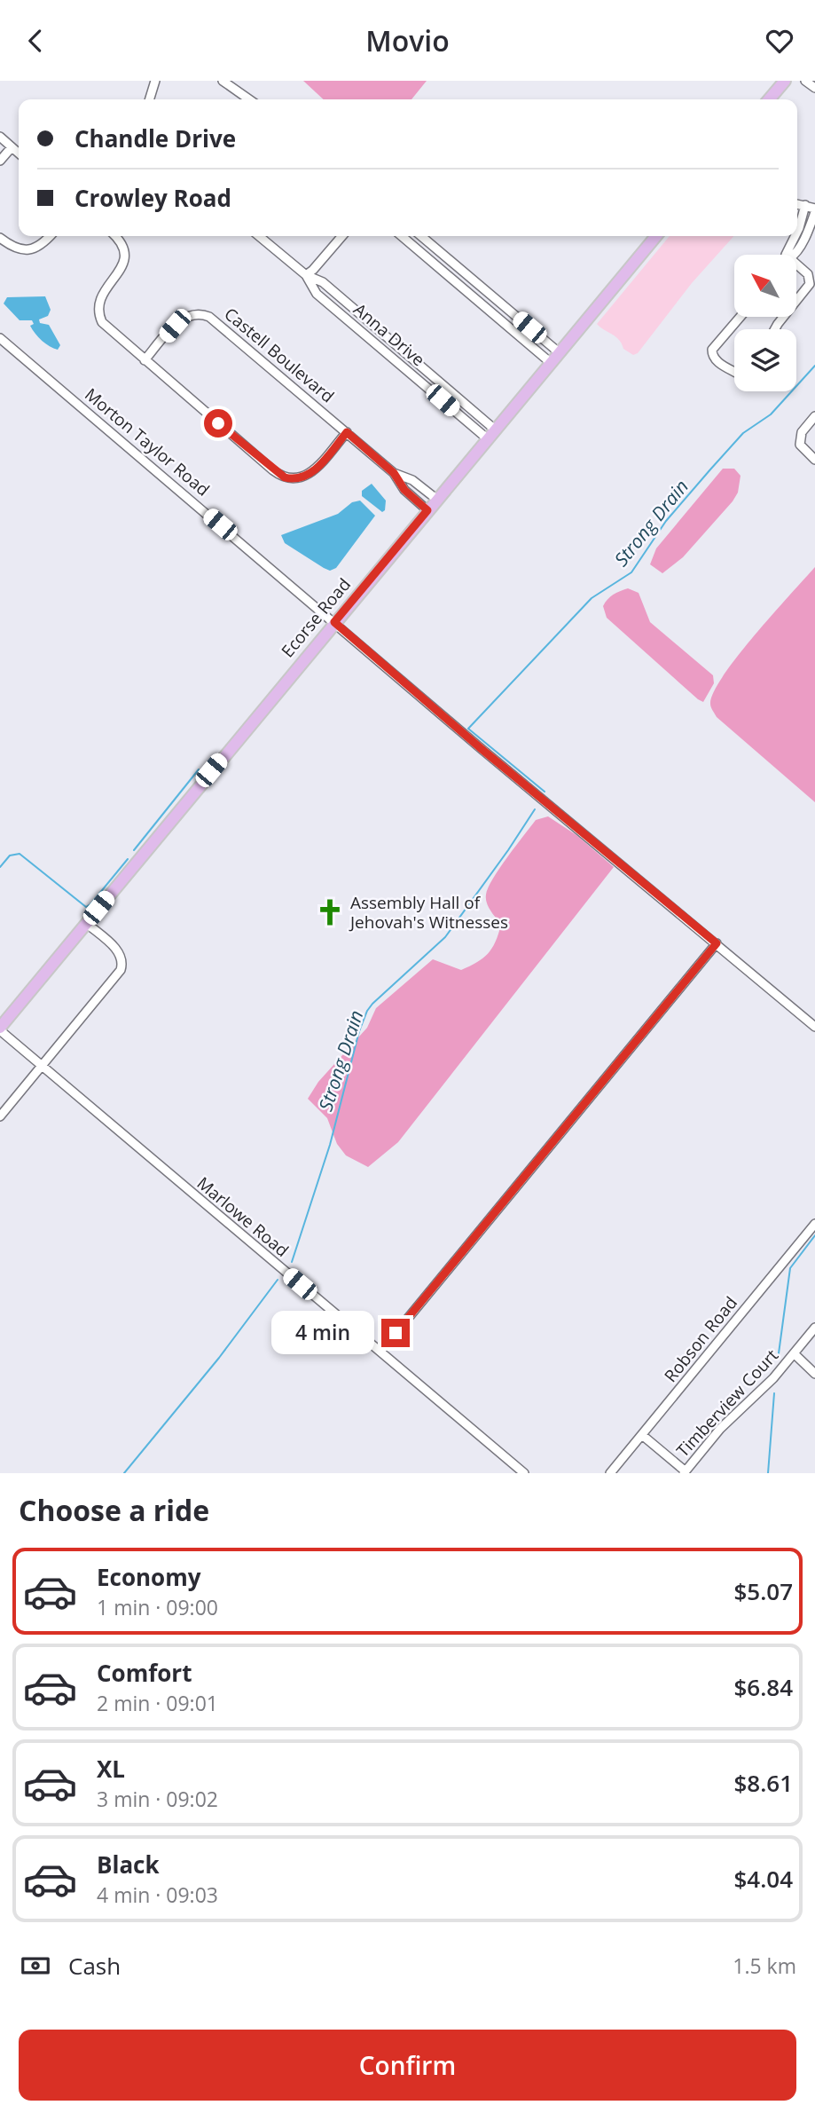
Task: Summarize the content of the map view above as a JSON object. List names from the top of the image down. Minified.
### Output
{"streets":{"main road":["Ecorse Road"],"street":["Anna Drive","Castell Boulevard","Morton Taylor Road","Marlowe Road","Robson Road","Timberview Court"]},"crossings":[["Anna Drive","Ecorse Road"],["Castell Boulevard","Ecorse Road"],["Morton Taylor Road","Ecorse Road"],["Ecorse Road","Marlowe Road"]],"water":["Strong Drain"],"places":{"church":["Assembly Hall of Jehovah's Witnesses"]},"north":"top left","page":{"header":"Movio","banner":["Chandle Drive","Crowley Road"],"bubble":"4 min","heading":"Choose a ride","list":[{"name":"Economy","note":"1 min · 09:00","value":"$5.07"},{"name":"Comfort","note":"2 min · 09:01","value":"$6.84"},{"name":"XL","note":"3 min · 09:02","value":"$8.61"},{"name":"Black","note":"4 min · 09:03","value":"$4.04"}],"pay":["Cash","1.5 km"],"buttons":"Confirm"}}
